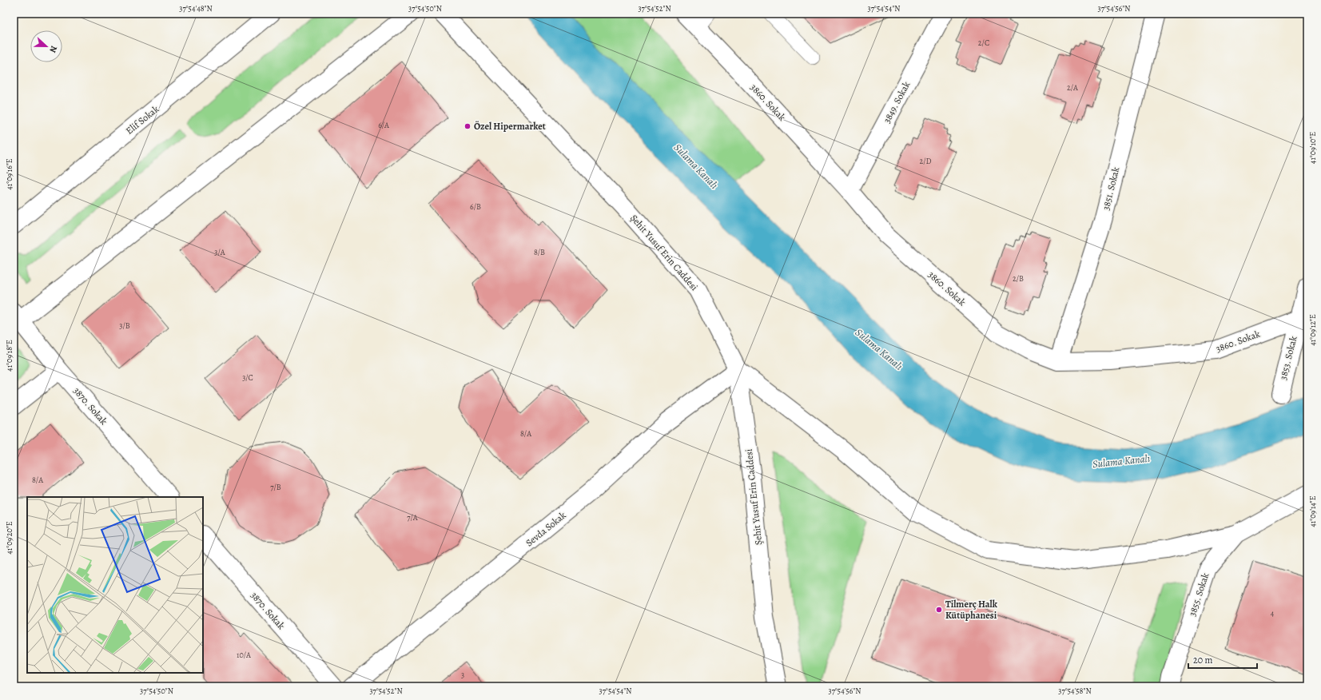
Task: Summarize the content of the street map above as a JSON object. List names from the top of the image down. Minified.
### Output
{"streets":{"street":["3860. Sokak","3849. Sokak","Elif Sokak","3851. Sokak","Şehit Yusuf Erin Caddesi","3853. Sokak","3870. Sokak","Sevda Sokak","3855. Sokak"]},"crossings":[["3860. Sokak","3849. Sokak"],["3860. Sokak","3851. Sokak"],["3860. Sokak","3853. Sokak"],["Şehit Yusuf Erin Caddesi","Sevda Sokak"]],"water":["Sulama Kanalı"],"places":["Özel Hipermarket","Tilmerç Halk Kütüphanesi"],"house_numbers":["2/C","2/A","6/A","2/D","6/B","3/A","8/B","2/B","3/B","3/C","8/A","8/A","7/B","7/A","4","10/A","3"],"scale_bar":"20 m","north":"right","coordinates":["37°54'48\"N","37°54'50\"N","37°54'52\"N","37°54'54\"N","37°54'56\"N","41°09'10\"E","41°09'16\"E","41°09'12\"E","41°09'18\"E","41°09'14\"E","41°09'20\"E","37°54'58\"N"]}
